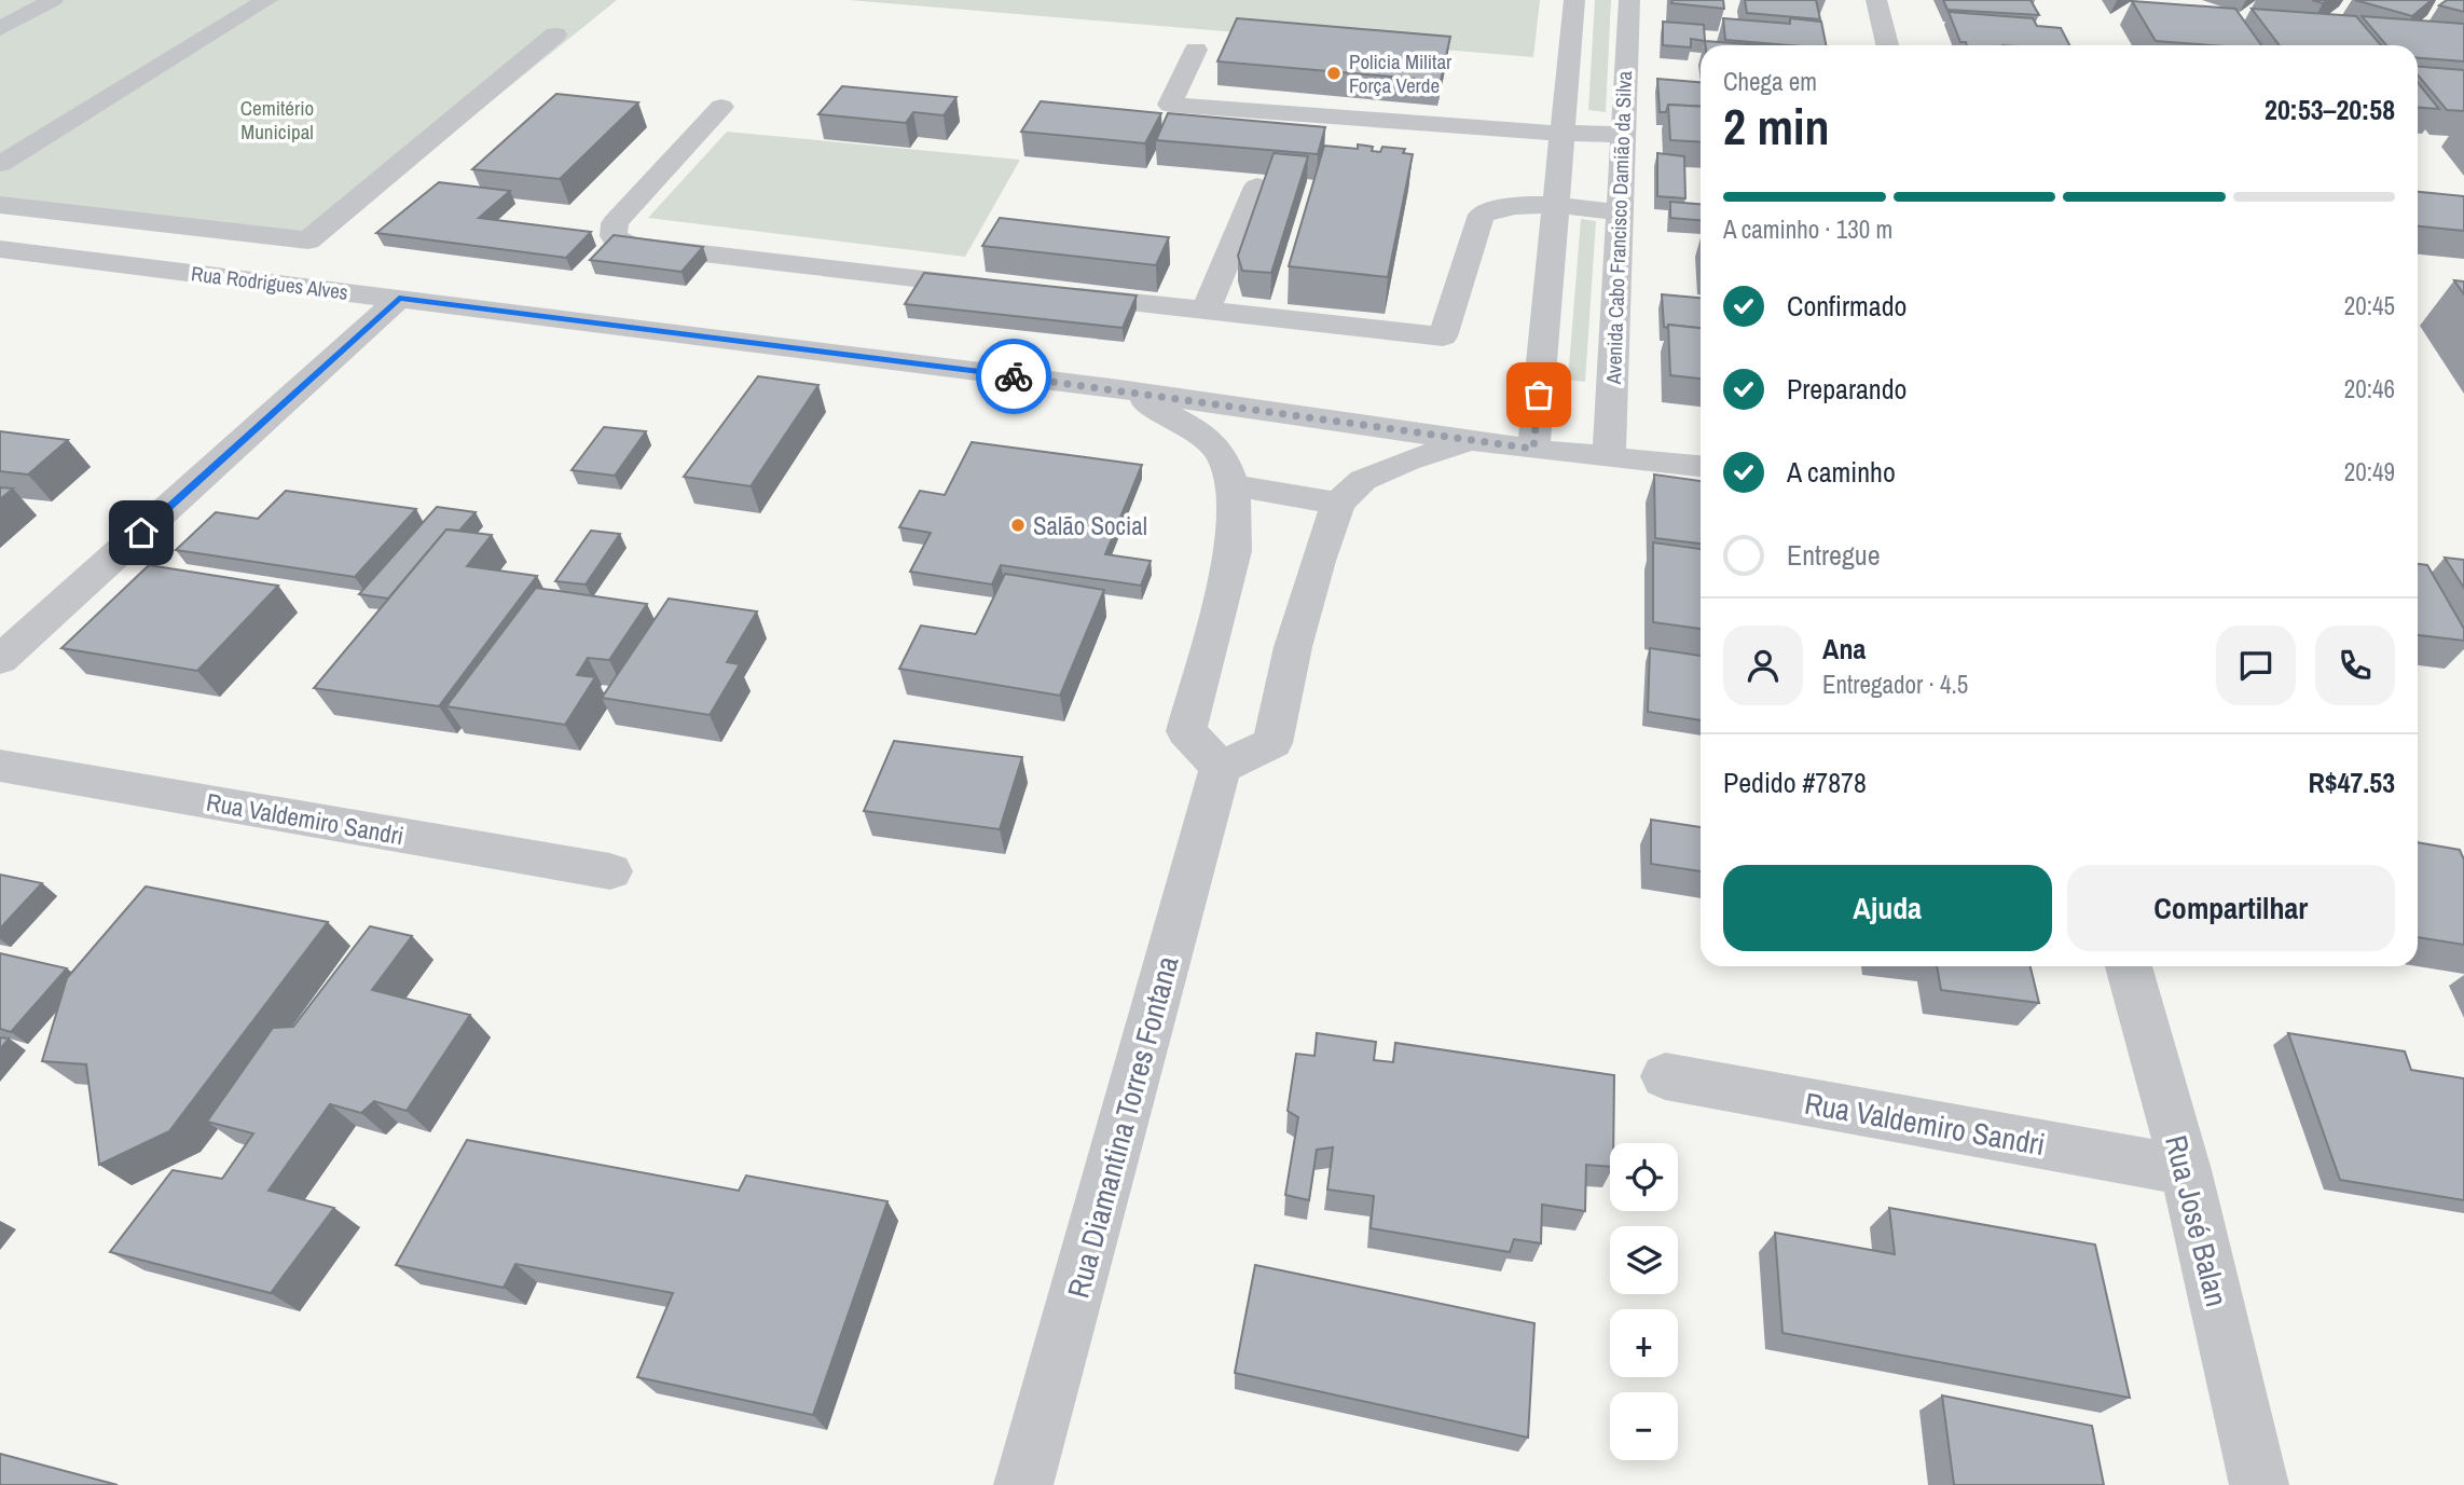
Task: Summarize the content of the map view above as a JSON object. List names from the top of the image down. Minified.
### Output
{"streets":{"street":["Avenida Cabo Francisco Damião da Silva","Rua Rodrigues Alves","Rua Valdemiro Sandri","Rua Diamantina Torres Fontana","Rua José Balan"]},"crossings":[["Avenida Cabo Francisco Damião da Silva","Rua Rodrigues Alves"],["Rua Valdemiro Sandri","Rua José Balan"]],"parks":["Cemitério Municipal"],"places":["Policia Militar Força Verde","Salão Social"],"page":{"heading":["2 min","Chega em","20:53–20:58"],"panel":["Ana","Entregador · 4.5","Pedido #7878","R$47.53"],"bar":"A caminho · 130 m","list":[["Confirmado","20:45"],["Preparando","20:46"],["A caminho","20:49"],"Entregue"],"buttons":["Ajuda","Compartilhar"],"map_buttons":["+","−"]}}
